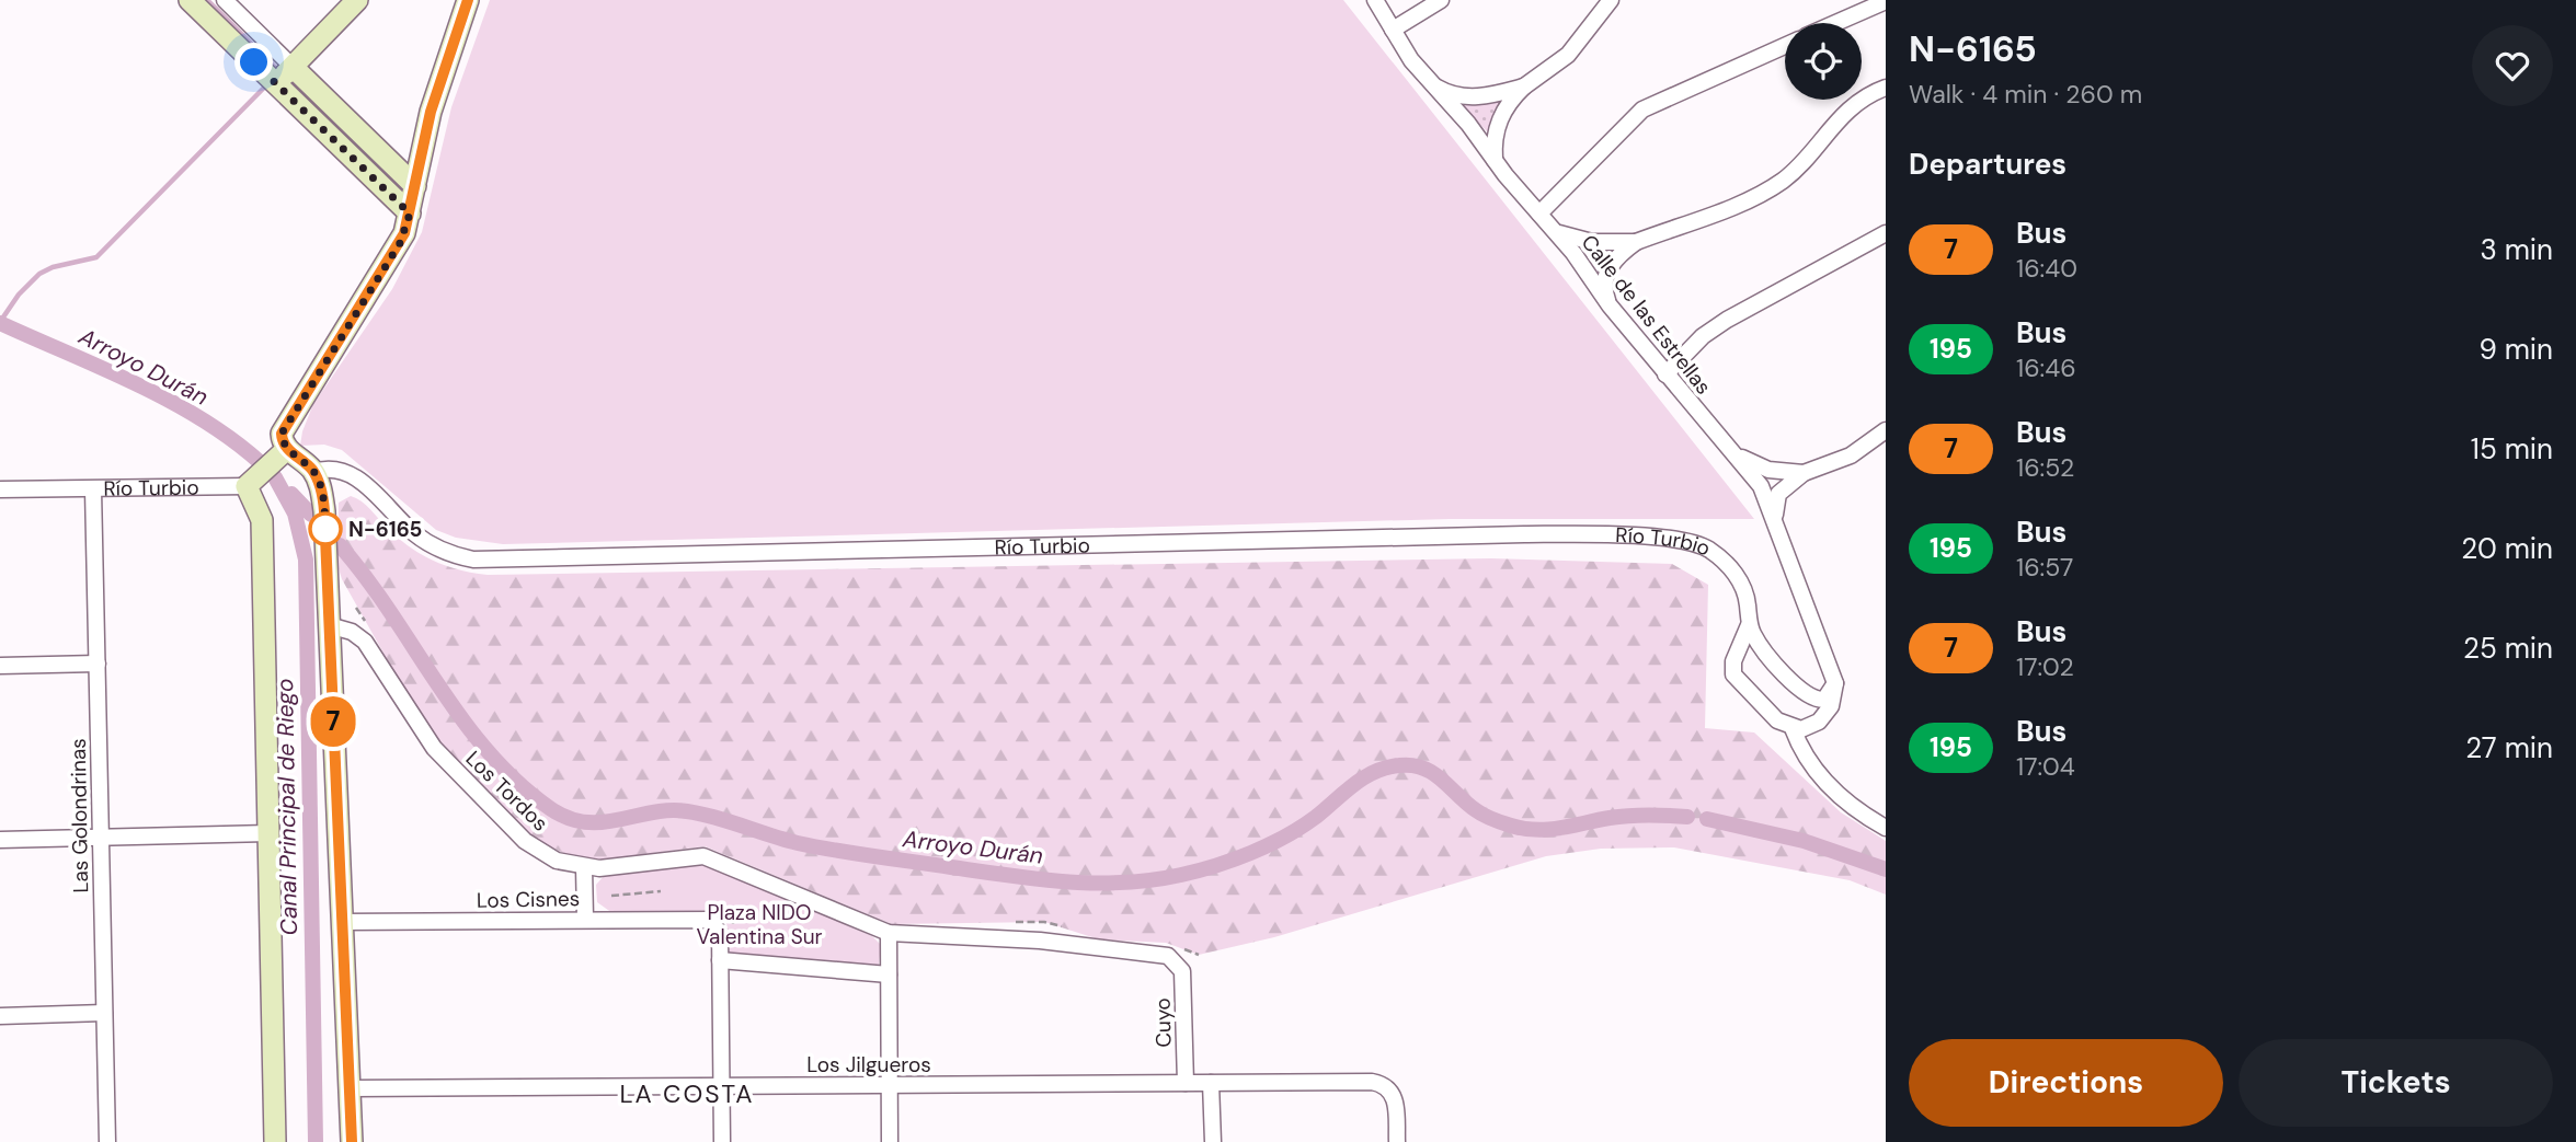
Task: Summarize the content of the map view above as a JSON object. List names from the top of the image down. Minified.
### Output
{"streets":{"street":["Calle de las Estrellas","Río Turbio","Los Tordos","Las Golondrinas","Los Cisnes","Cuyo","Los Jilgueros"]},"crossings":[["Río Turbio","Las Golondrinas"],["Cuyo","Los Jilgueros"]],"districts":["LA COSTA"],"water":["Arroyo Durán","Canal Principal de Riego"],"parks":["Plaza NIDO Valentina Sur"],"places":["N-6165"],"lines":["bus line 7"],"page":{"on_map":"7","heading":[["N-6165","Walk · 4 min · 260 m"],"Departures"],"list":[{"mark":"7","name":"Bus","note":"16:40","value":"3 min"},{"mark":"195","name":"Bus","note":"16:46","value":"9 min"},{"mark":"7","name":"Bus","note":"16:52","value":"15 min"},{"mark":"195","name":"Bus","note":"16:57","value":"20 min"},{"mark":"7","name":"Bus","note":"17:02","value":"25 min"},{"mark":"195","name":"Bus","note":"17:04","value":"27 min"}],"buttons":["Directions","Tickets"]}}
